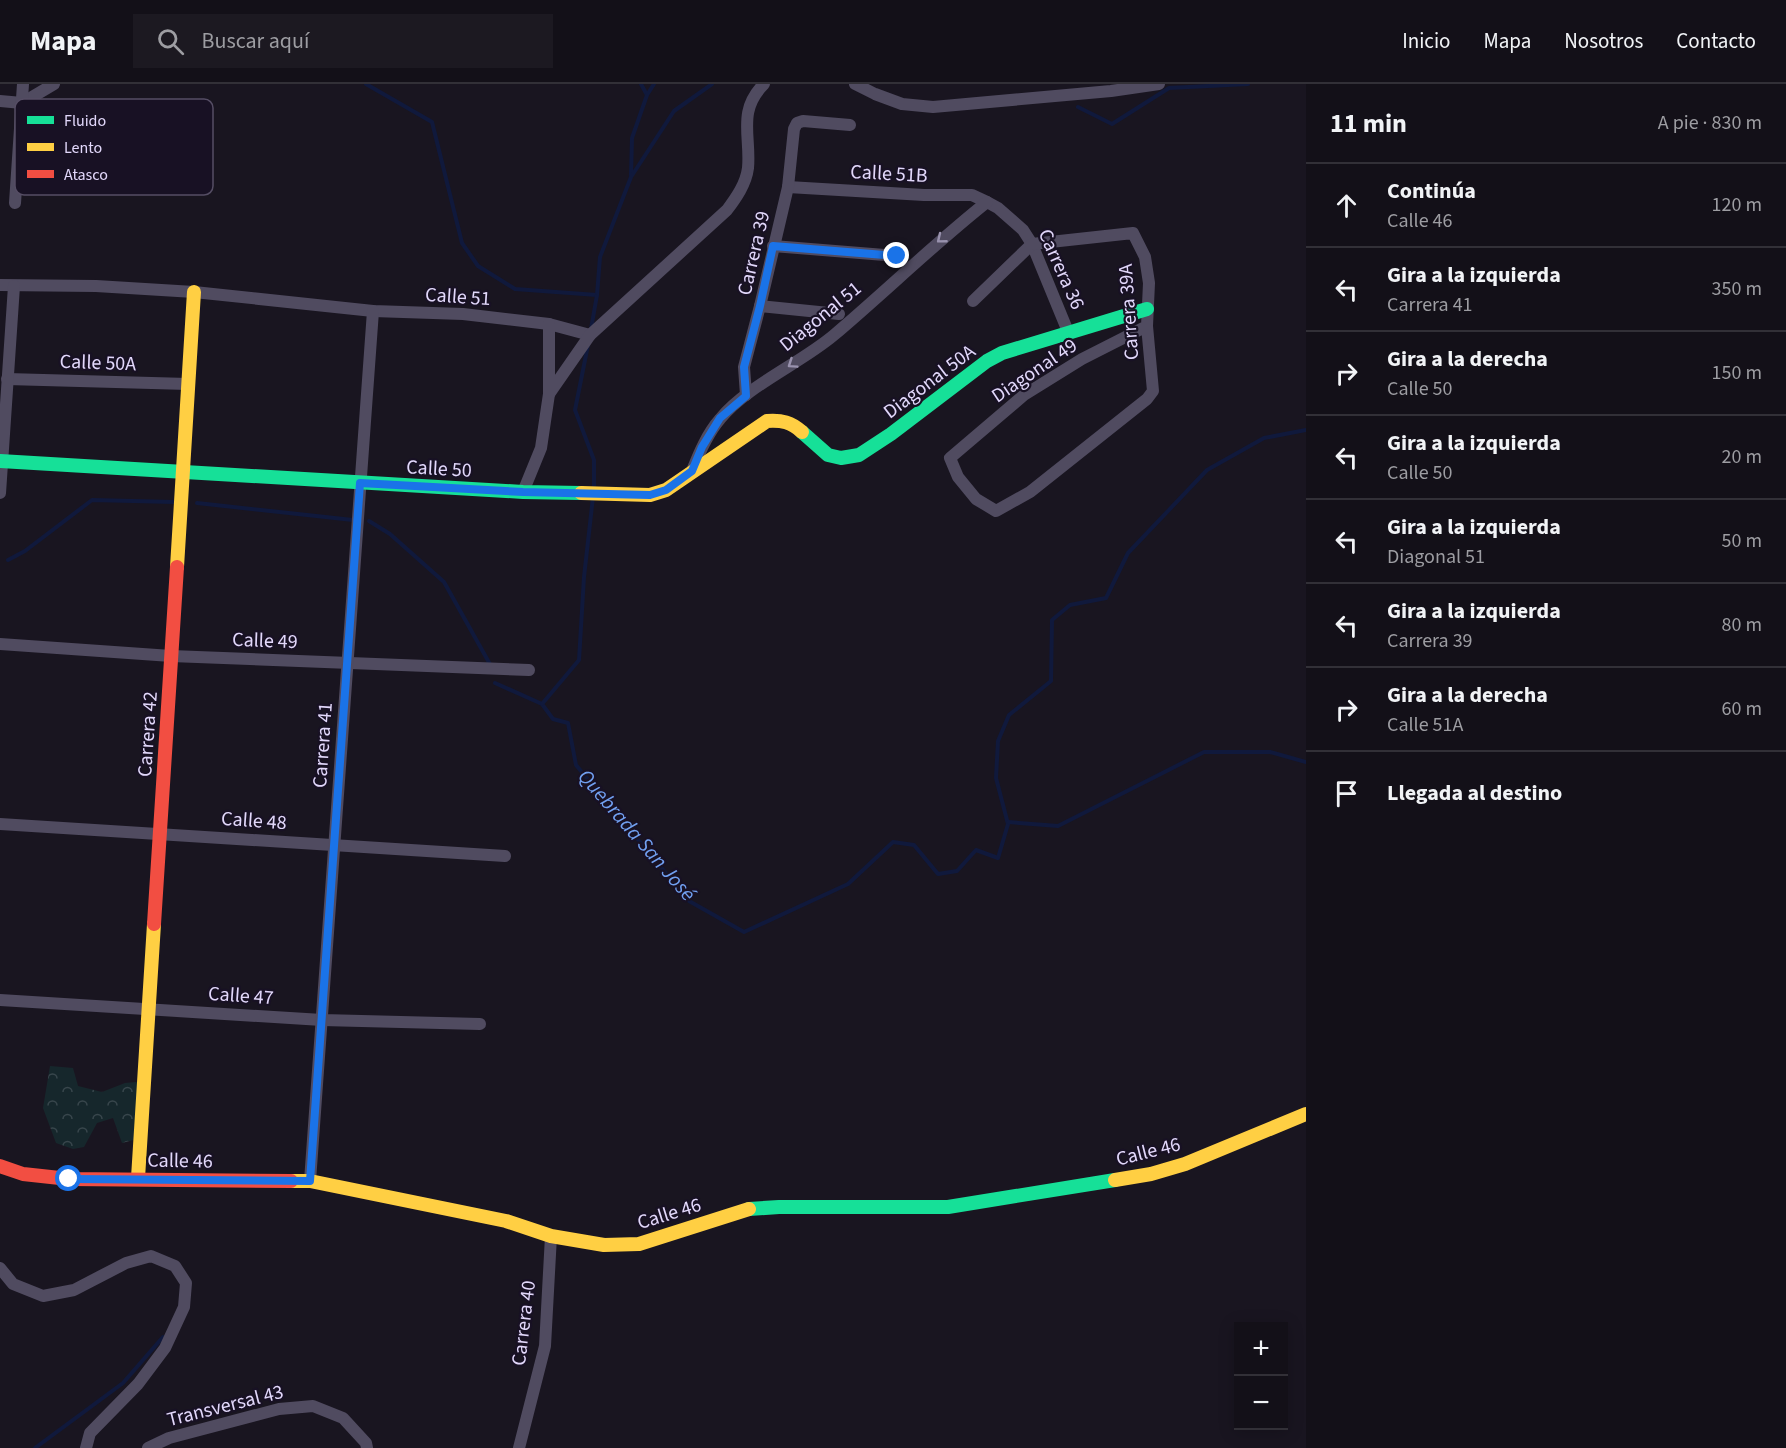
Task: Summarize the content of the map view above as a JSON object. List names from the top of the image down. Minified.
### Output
{"streets":{"street":["Calle 51B","Carrera 39","Carrera 36","Calle 51","Carrera 39A","Diagonal 51","Calle 50A","Diagonal 49","Diagonal 50A","Calle 50","Calle 49","Carrera 42","Carrera 41","Calle 48","Calle 47","Calle 46","Carrera 40","Transversal 43"]},"crossings":[["Calle 51B","Carrera 39"],["Calle 51B","Carrera 36"],["Calle 51B","Diagonal 51"],["Carrera 39","Diagonal 51"],["Carrera 36","Carrera 39A"],["Carrera 36","Diagonal 51"],["Carrera 36","Diagonal 50A"],["Calle 51","Carrera 42"],["Calle 51","Carrera 41"],["Carrera 39A","Diagonal 49"],["Carrera 39A","Diagonal 50A"],["Diagonal 51","Calle 50"],["Calle 50A","Carrera 42"],["Diagonal 50A","Calle 50"],["Calle 50","Carrera 42"],["Calle 50","Carrera 41"],["Calle 49","Carrera 42"],["Calle 49","Carrera 41"],["Carrera 42","Calle 48"],["Carrera 42","Calle 47"],["Carrera 42","Calle 46"],["Carrera 41","Calle 48"],["Carrera 41","Calle 47"],["Carrera 41","Calle 46"],["Calle 46","Carrera 40"]],"one_way":["Diagonal 51"],"water":["Quebrada San José"],"legend":["Fluido","Lento","Atasco"],"page":{"header":"Mapa","search":"Buscar aquí","nav":["Inicio","Mapa","Nosotros","Contacto"],"heading":["11 min","A pie · 830 m"],"list":[["Continúa","Calle 46","120 m"],["Gira a la izquierda","Carrera 41","350 m"],["Gira a la derecha","Calle 50","150 m"],["Gira a la izquierda","Calle 50","20 m"],["Gira a la izquierda","Diagonal 51","50 m"],["Gira a la izquierda","Carrera 39","80 m"],["Gira a la derecha","Calle 51A","60 m"],"Llegada al destino"],"map_buttons":["+","−"]}}
